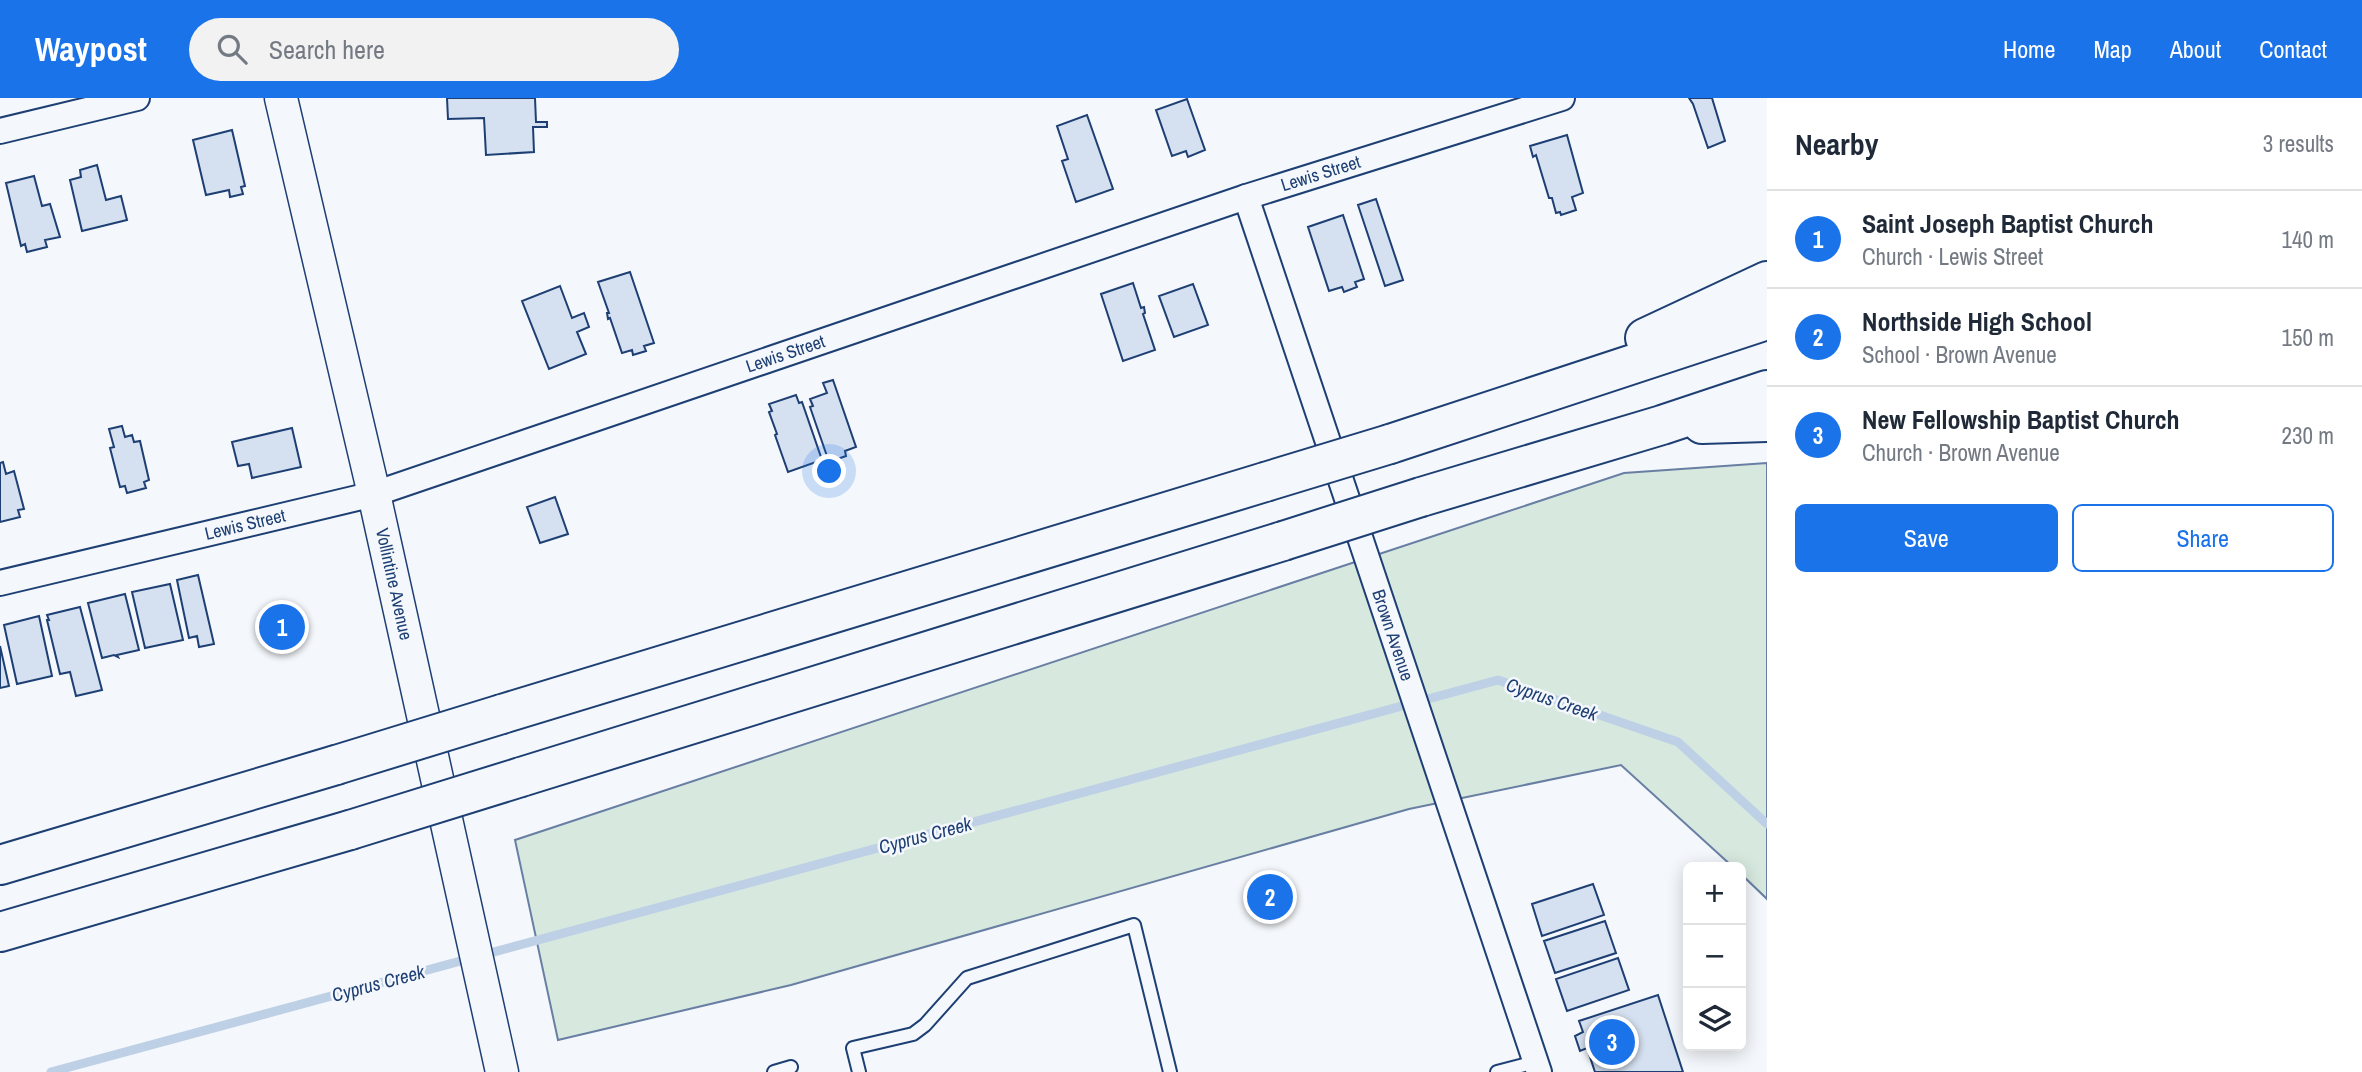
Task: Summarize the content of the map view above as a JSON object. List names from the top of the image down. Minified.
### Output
{"streets":{"street":["Lewis Street","Vollintine Avenue","Brown Avenue"]},"crossings":[["Lewis Street","Vollintine Avenue"],["Lewis Street","Brown Avenue"]],"water":["Cyprus Creek"],"page":{"header":"Waypost","search":"Search here","nav":["Home","Map","About","Contact"],"heading":["Nearby","3 results"],"list":[{"mark":"1","name":"Saint Joseph Baptist Church","note":"Church · Lewis Street","value":"140 m"},{"mark":"2","name":"Northside High School","note":"School · Brown Avenue","value":"150 m"},{"mark":"3","name":"New Fellowship Baptist Church","note":"Church · Brown Avenue","value":"230 m"}],"buttons":["Save","Share"],"pins":["1","2","3"],"map_buttons":["+","−"]}}
